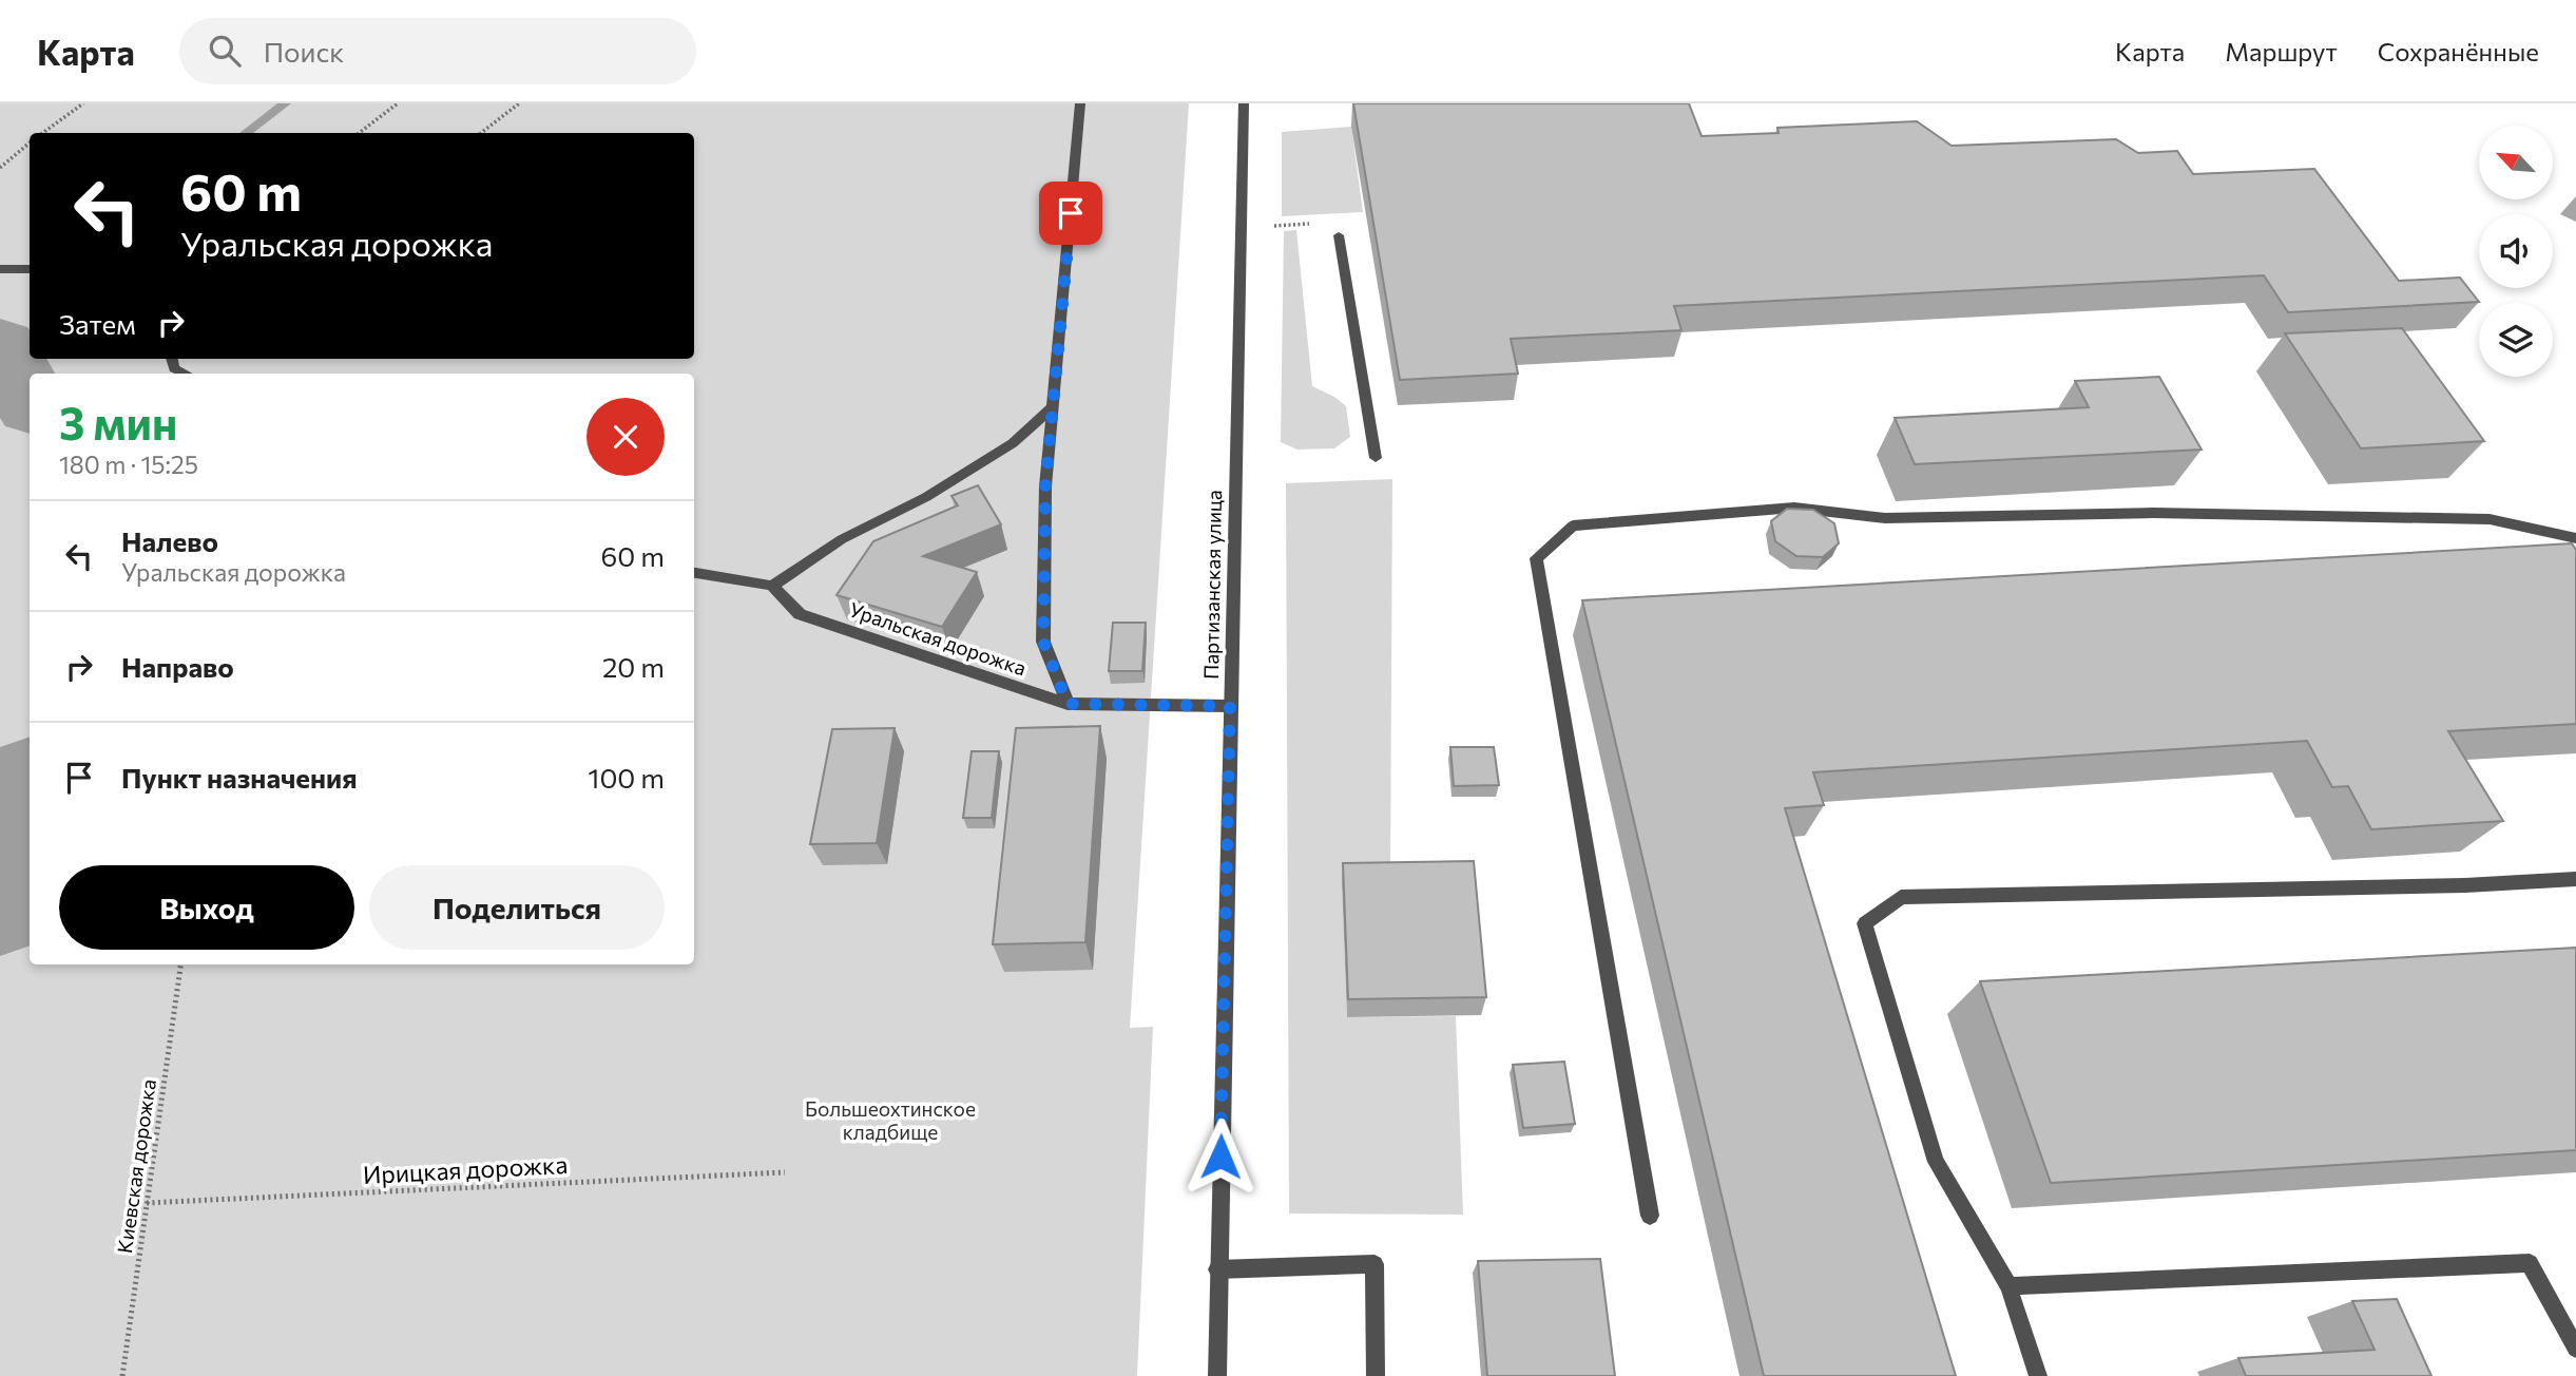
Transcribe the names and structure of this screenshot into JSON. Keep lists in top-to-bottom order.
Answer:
{
  "streets": {
    "street": ["Партизанская улица", "Уральская дорожка"],
    "path": ["Киевская дорожка", "Ирицкая дорожка"]
  },
  "crossings": [
    ["Партизанская улица", "Уральская дорожка"],
    ["Киевская дорожка", "Ирицкая дорожка"]
  ],
  "parks": ["Большеохтинское кладбище"],
  "north": "top left",
  "page": {
    "header": "Карта",
    "search": "Поиск",
    "nav": ["Карта", "Маршрут", "Сохранённые"],
    "turn": ["60 m", "Уральская дорожка"],
    "then": "Затем",
    "heading": ["3 мин", "180 m · 15:25"],
    "list": [
      {
        "name": "Налево",
        "note": "Уральская дорожка",
        "value": "60 m"
      },
      {
        "name": "Направо",
        "value": "20 m"
      },
      {
        "name": "Пункт назначения",
        "value": "100 m"
      }
    ],
    "buttons": ["Выход", "Поделиться"]
  }
}
